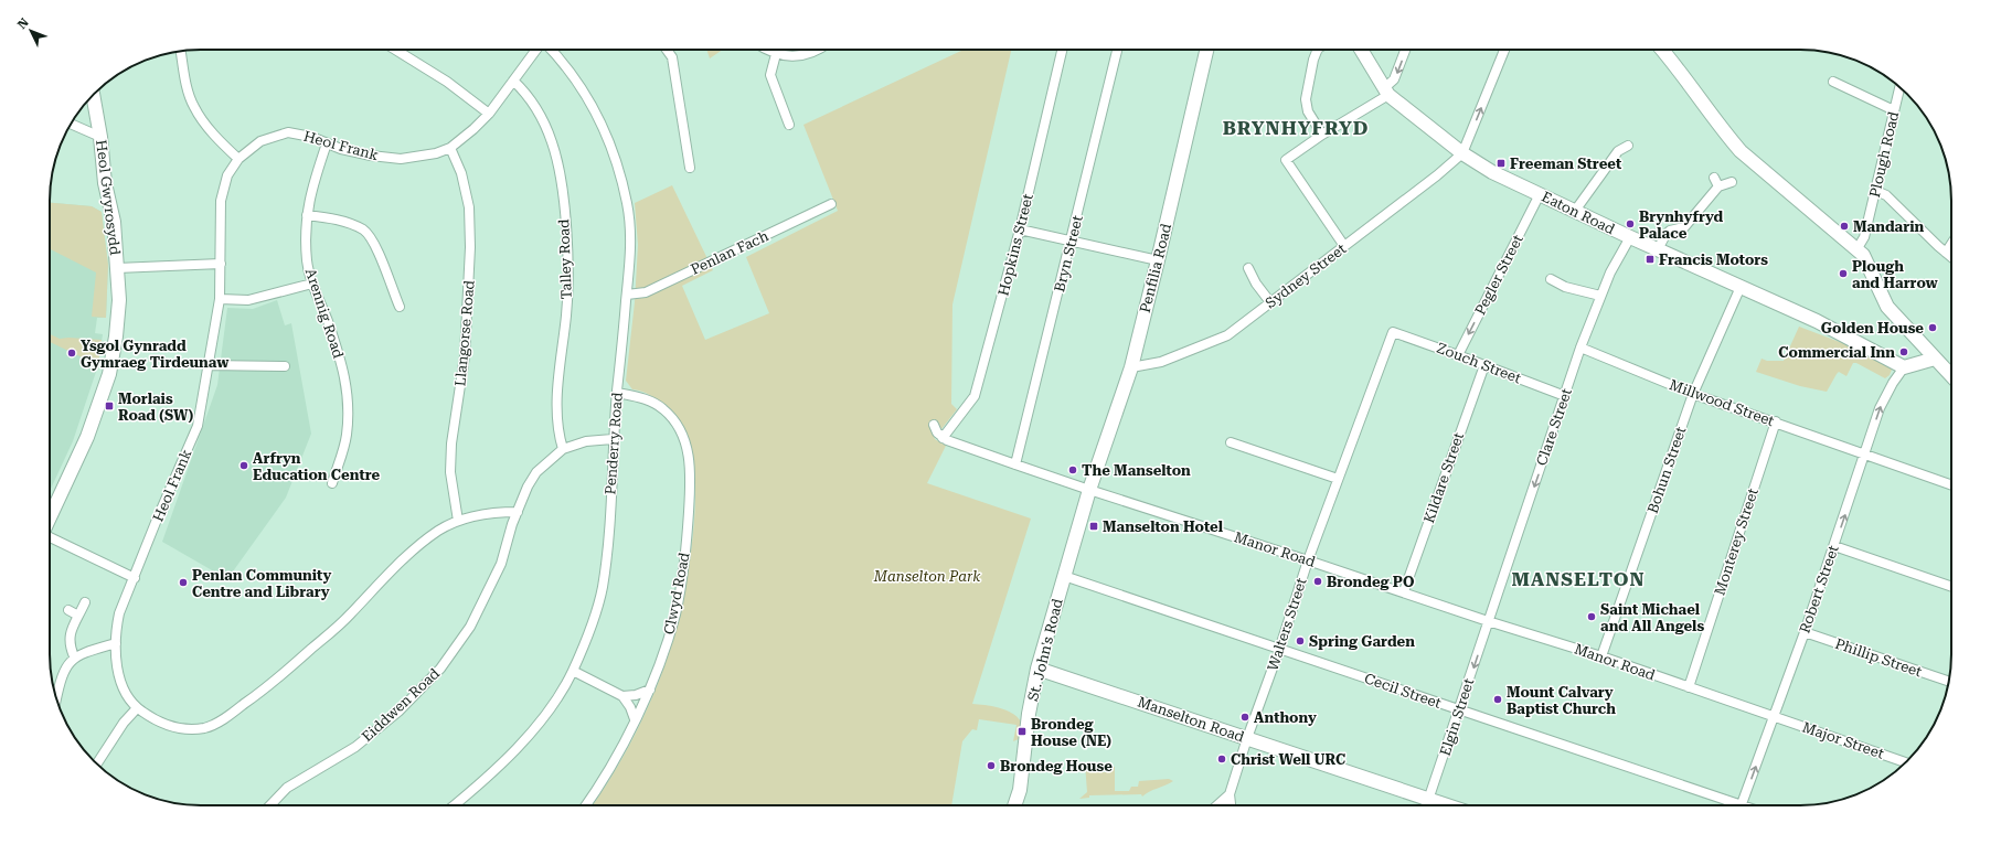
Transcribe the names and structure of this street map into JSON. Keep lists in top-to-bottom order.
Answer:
{
  "streets": {
    "street": [
      "Heol Frank",
      "Plough Road",
      "Heol Gwyrosydd",
      "Eaton Road",
      "Hopkins Street",
      "Penlan Fach",
      "Bryn Street",
      "Talley Road",
      "Penfilia Road",
      "Pegler Street",
      "Sydney Street",
      "Arennig Road",
      "Llangorse Road",
      "Zouch Street",
      "Millwood Street",
      "Clare Street",
      "Penderry Road",
      "Bohun Street",
      "Kildare Street",
      "Monterey Street",
      "Manor Road",
      "Robert Street",
      "Clwyd Road",
      "Walters Street",
      "St. John's Road",
      "Phillip Street",
      "Cecil Street",
      "Eiddwen Road",
      "Elgin Street",
      "Manselton Road",
      "Major Street"
    ]
  },
  "crossings": [
    ["Heol Frank", "Talley Road"],
    ["Heol Frank", "Arennig Road"],
    ["Heol Frank", "Llangorse Road"],
    ["Heol Frank", "Eiddwen Road"],
    ["Eaton Road", "Pegler Street"],
    ["Eaton Road", "Sydney Street"],
    ["Eaton Road", "Clare Street"],
    ["Eaton Road", "Bohun Street"],
    ["Eaton Road", "Robert Street"],
    ["Hopkins Street", "Manor Road"],
    ["Penlan Fach", "Penderry Road"],
    ["Bryn Street", "Manor Road"],
    ["Talley Road", "Eiddwen Road"],
    ["Penfilia Road", "Sydney Street"],
    ["Penfilia Road", "Manor Road"],
    ["Penfilia Road", "St. John's Road"],
    ["Pegler Street", "Zouch Street"],
    ["Zouch Street", "Clare Street"],
    ["Zouch Street", "Kildare Street"],
    ["Zouch Street", "Walters Street"],
    ["Millwood Street", "Clare Street"],
    ["Millwood Street", "Bohun Street"],
    ["Millwood Street", "Monterey Street"],
    ["Millwood Street", "Robert Street"],
    ["Clare Street", "Manor Road"],
    ["Clare Street", "Elgin Street"],
    ["Penderry Road", "Clwyd Road"],
    ["Penderry Road", "Eiddwen Road"],
    ["Bohun Street", "Manor Road"],
    ["Kildare Street", "Manor Road"],
    ["Monterey Street", "Manor Road"],
    ["Manor Road", "Robert Street"],
    ["Manor Road", "Walters Street"],
    ["Manor Road", "St. John's Road"],
    ["Manor Road", "Elgin Street"],
    ["Manor Road", "Major Street"],
    ["Robert Street", "Phillip Street"],
    ["Robert Street", "Major Street"],
    ["Walters Street", "Cecil Street"],
    ["Walters Street", "Manselton Road"],
    ["St. John's Road", "Cecil Street"],
    ["St. John's Road", "Manselton Road"],
    ["Cecil Street", "Elgin Street"],
    ["Elgin Street", "Manselton Road"]
  ],
  "one_way": [
    "Pegler Street",
    "Clare Street",
    "Robert Street",
    "Elgin Street"
  ],
  "districts": ["BRYNHYFRYD", "MANSELTON"],
  "parks": ["Manselton Park"],
  "places": {
    "transit": [
      "Freeman Street",
      "Francis Motors",
      "Morlais Road (SW)",
      "Manselton Hotel",
      "Brondeg House (NE)"
    ],
    "other": [
      "Brynhyfryd Palace",
      "Mandarin",
      "Plough and Harrow",
      "Golden House",
      "Commercial Inn",
      "Ysgol Gynradd Gymraeg Tirdeunaw",
      "Arfryn Education Centre",
      "The Manselton",
      "Brondeg PO",
      "Penlan Community Centre and Library",
      "Saint Michael and All Angels",
      "Spring Garden",
      "Mount Calvary Baptist Church",
      "Anthony",
      "Christ Well URC",
      "Brondeg House"
    ]
  },
  "north": "top left"
}
